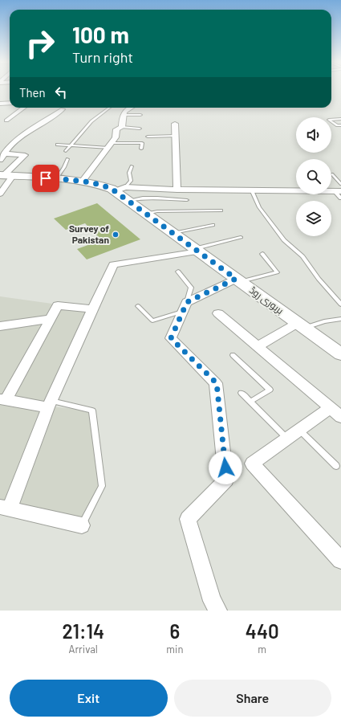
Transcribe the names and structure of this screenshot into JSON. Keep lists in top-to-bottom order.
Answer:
{
  "streets": {
    "main road": ["بریوری روڈ"]
  },
  "places": ["Survey of Pakistan"],
  "page": {
    "turn": ["100 m", "Turn right"],
    "then": "Then",
    "eta": [
      "21:14",
      "Arrival",
      "6",
      "min",
      "440",
      "m"
    ],
    "buttons": ["Exit", "Share"]
  }
}
